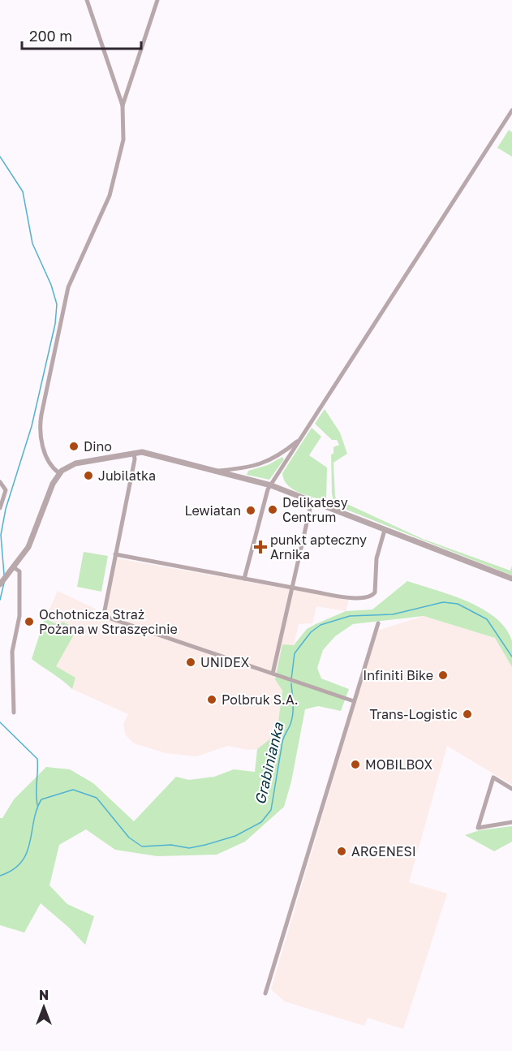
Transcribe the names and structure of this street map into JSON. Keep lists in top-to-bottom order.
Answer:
{
  "water": ["Grabinianka"],
  "places": {
    "other": [
      "Dino",
      "Jubilatka",
      "Delikatesy Centrum",
      "Lewiatan",
      "Ochotnicza Straż Pożana w Straszęcinie",
      "UNIDEX",
      "Infiniti Bike",
      "Polbruk S.A.",
      "Trans-Logistic",
      "MOBILBOX",
      "ARGENESI"
    ],
    "health": ["punkt apteczny Arnika"]
  },
  "scale_bar": "200 m",
  "north": "top"
}
